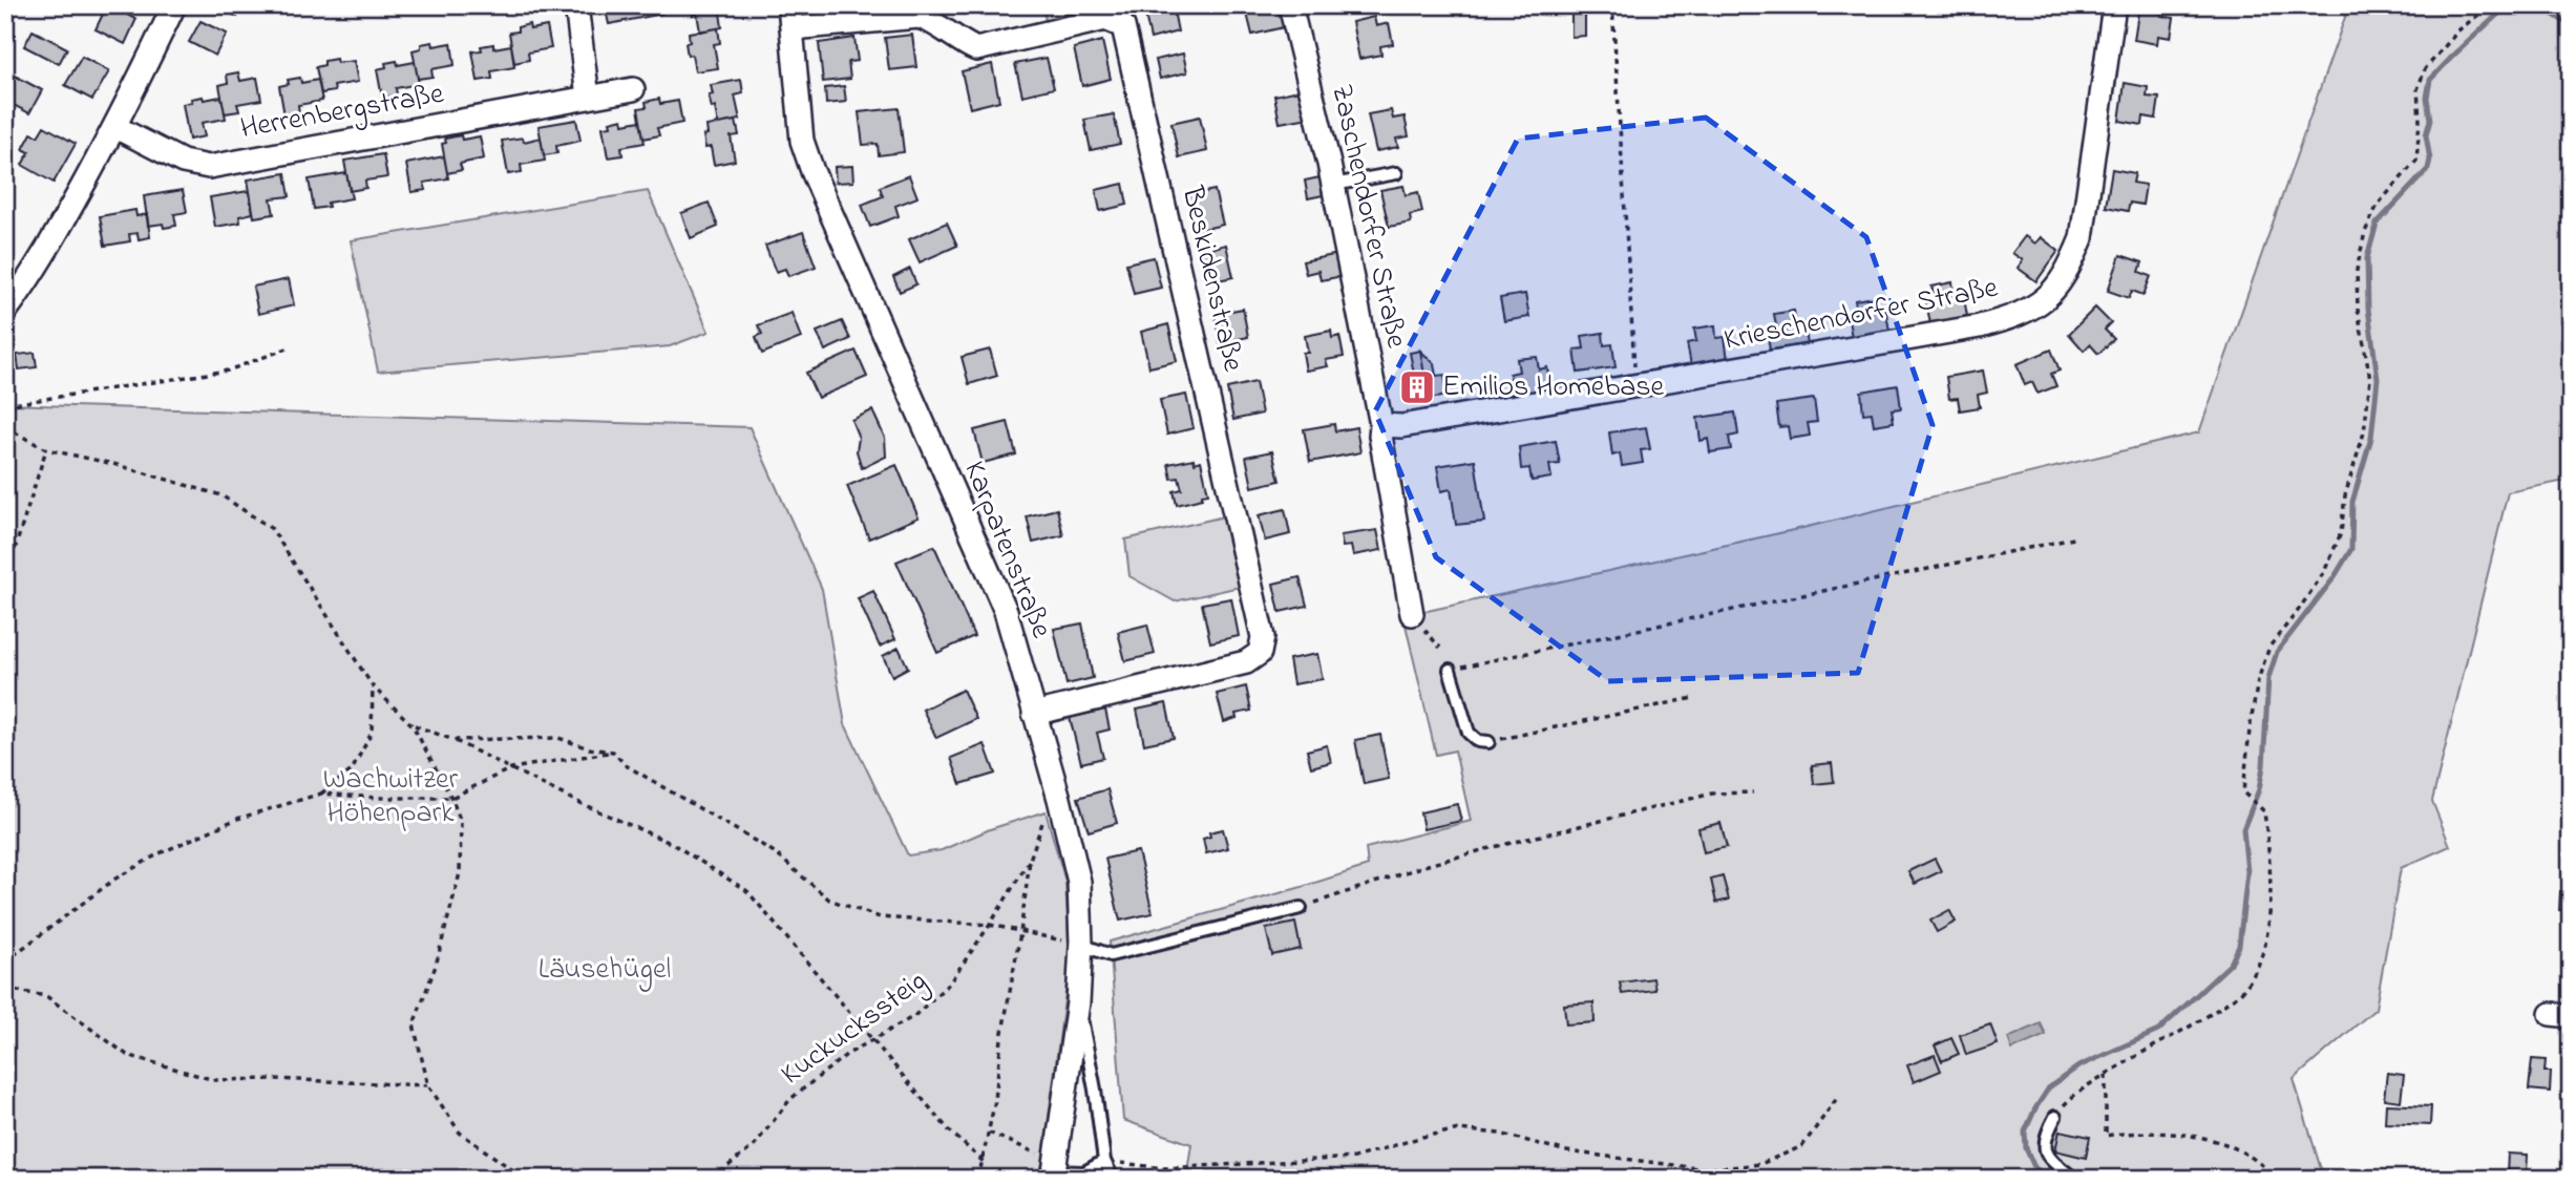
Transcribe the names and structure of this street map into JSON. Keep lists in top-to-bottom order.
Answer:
{
  "streets": {
    "street": [
      "Herrenbergstraße",
      "Zaschendorfer Straße",
      "Beskidenstraße",
      "Krieschendorfer Straße",
      "Karpatenstraße"
    ],
    "path": ["Kuckuckssteig"]
  },
  "crossings": [
    ["Zaschendorfer Straße", "Krieschendorfer Straße"],
    ["Beskidenstraße", "Karpatenstraße"]
  ],
  "parks": ["Wachwitzer Höhenpark", "Läusehügel"],
  "places": {
    "building": ["Emilios Homebase"]
  }
}
